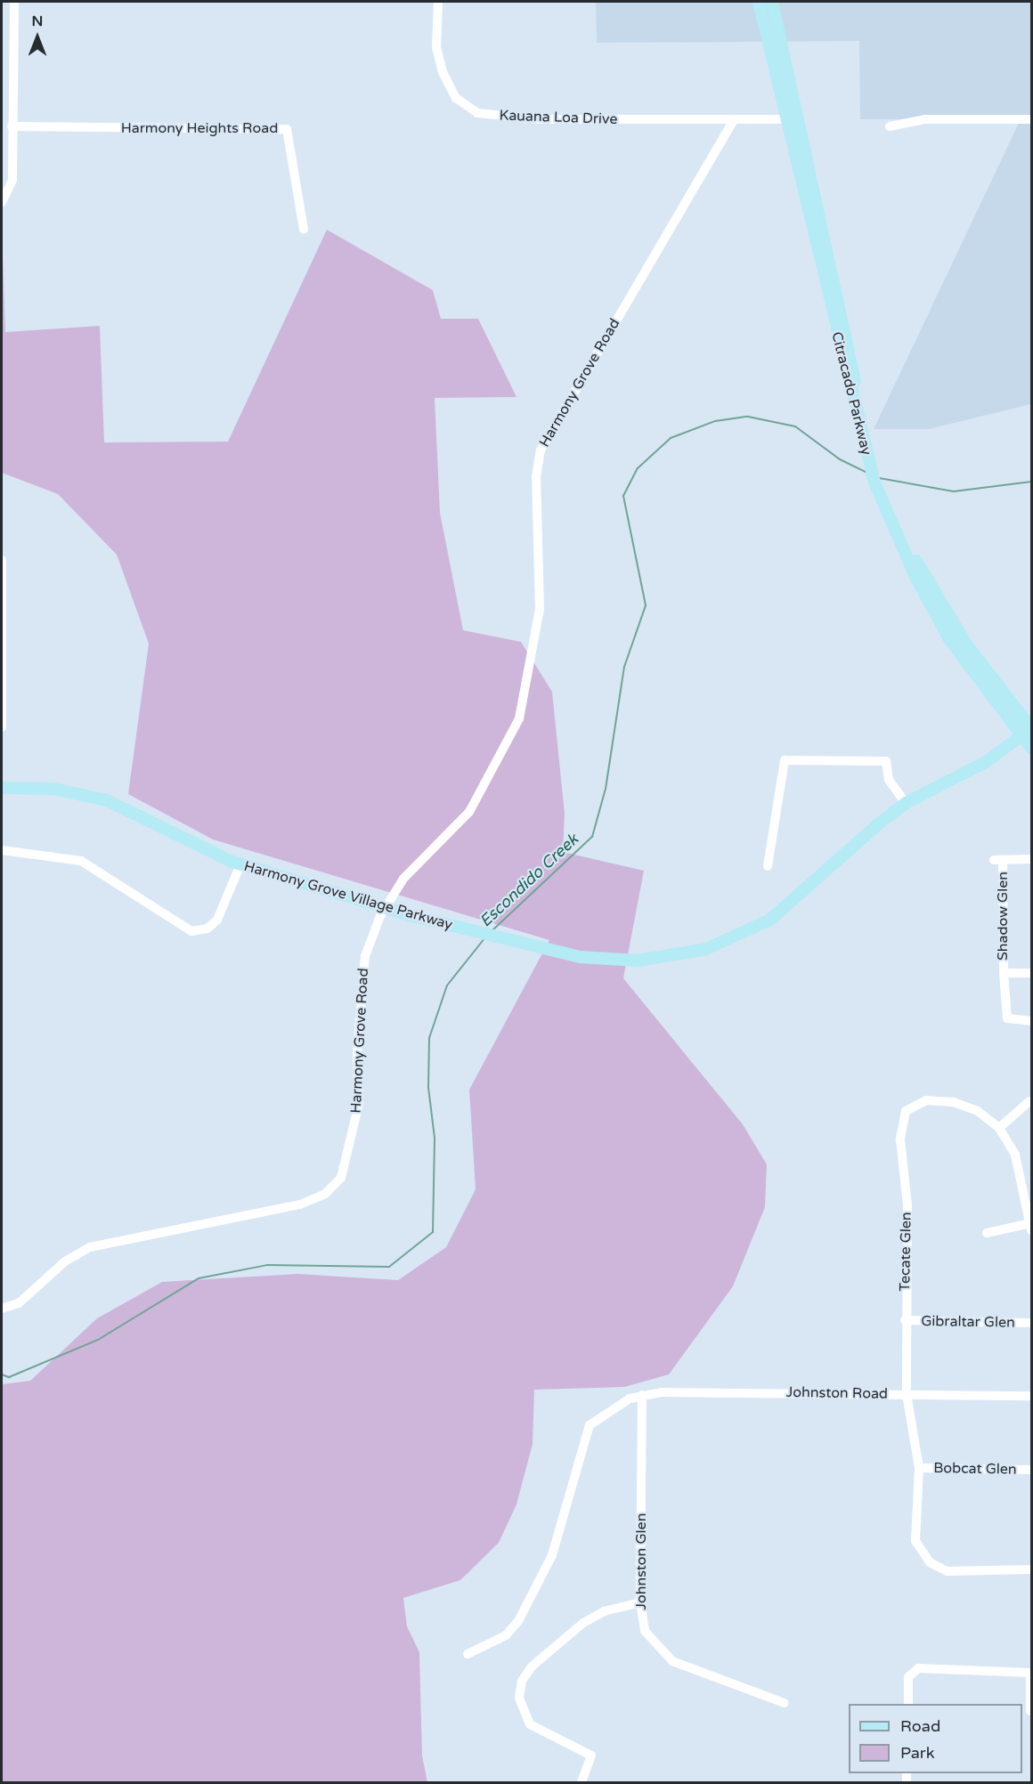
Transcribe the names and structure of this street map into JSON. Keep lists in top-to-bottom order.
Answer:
{
  "streets": {
    "main road": ["Citracado Parkway", "Harmony Grove Village Parkway"],
    "street": [
      "Kauana Loa Drive",
      "Harmony Heights Road",
      "Harmony Grove Road",
      "Shadow Glen",
      "Tecate Glen",
      "Gibraltar Glen",
      "Johnston Road",
      "Bobcat Glen",
      "Johnston Glen"
    ]
  },
  "crossings": [
    ["Kauana Loa Drive", "Harmony Grove Road"],
    ["Harmony Grove Road", "Harmony Grove Village Parkway"],
    ["Citracado Parkway", "Harmony Grove Village Parkway"],
    ["Tecate Glen", "Gibraltar Glen"],
    ["Tecate Glen", "Johnston Road"],
    ["Tecate Glen", "Bobcat Glen"],
    ["Johnston Road", "Johnston Glen"]
  ],
  "water": ["Escondido Creek"],
  "legend": ["Road", "Park"],
  "north": "top"
}
